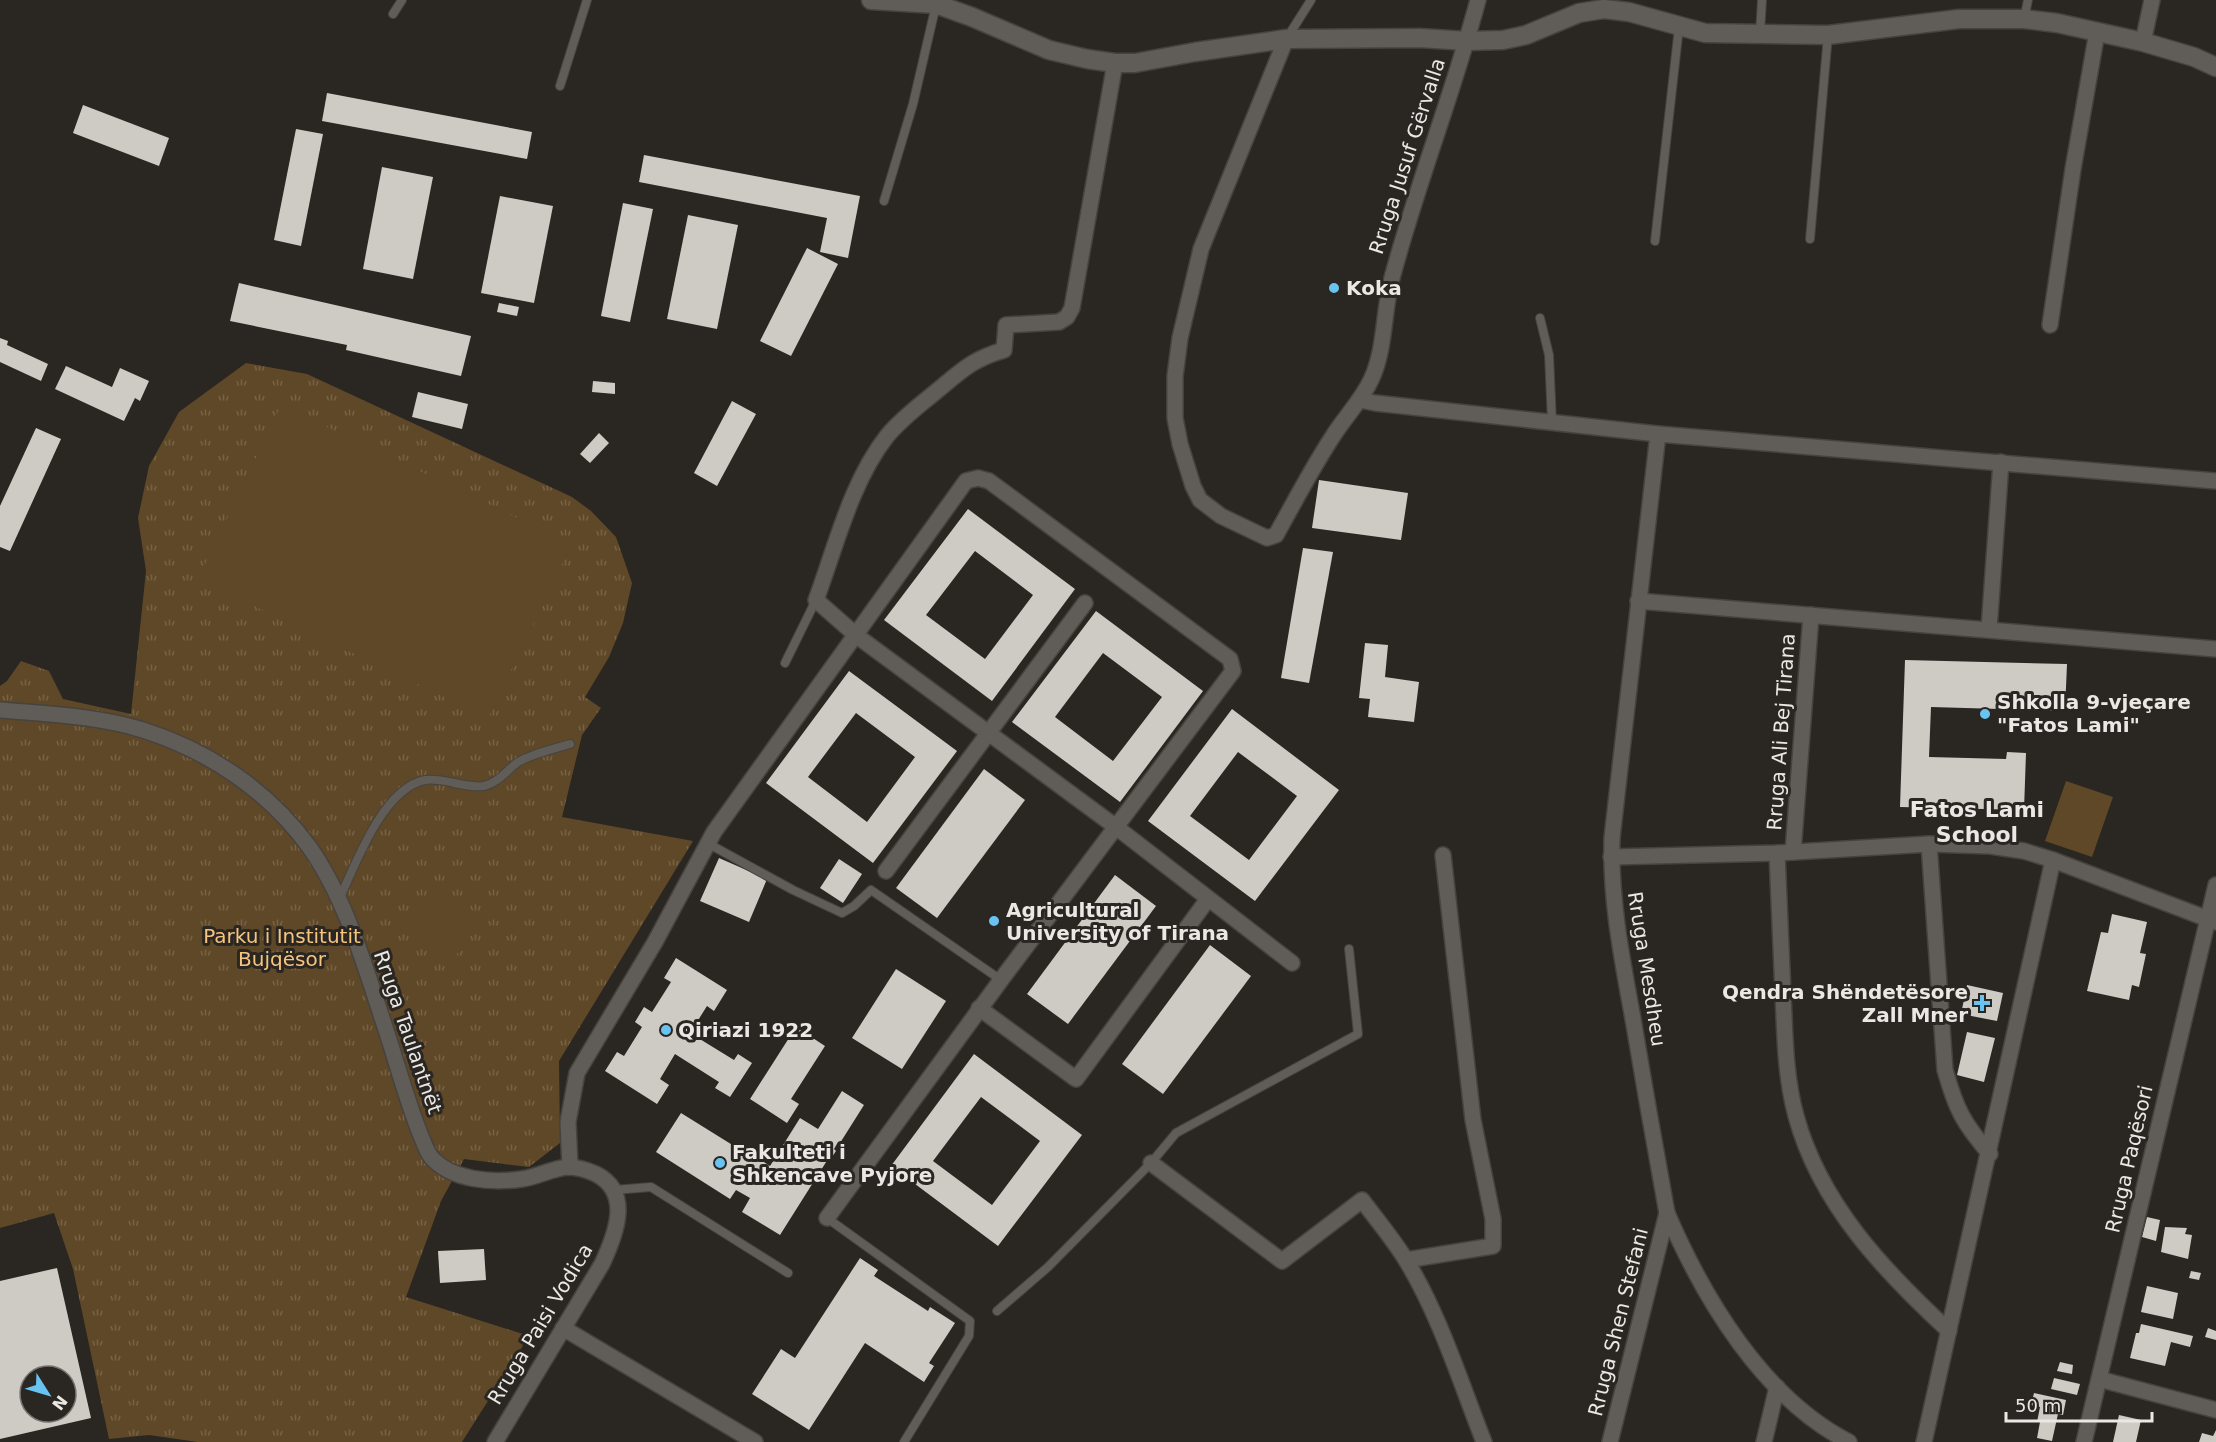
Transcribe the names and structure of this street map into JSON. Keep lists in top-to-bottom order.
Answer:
{
  "streets": {
    "street": [
      "Rruga Jusuf Gërvalla",
      "Rruga Ali Bej Tirana",
      "Rruga Mesdheu",
      "Rruga Taulantnët",
      "Rruga Paqësori",
      "Rruga Shen Stefani",
      "Rruga Paisi Vodica"
    ]
  },
  "crossings": [
    ["Rruga Mesdheu", "Rruga Shen Stefani"]
  ],
  "districts": ["Fatos Lami School"],
  "parks": ["Parku i Institutit Bujqësor"],
  "places": {
    "other": [
      "Koka",
      "Shkolla 9-vjeçare \"Fatos Lami\"",
      "Agricultural University of Tirana",
      "Qiriazi 1922",
      "Fakulteti i Shkencave Pyjore"
    ],
    "health": ["Qendra Shëndetësore Zall Mner"]
  },
  "scale_bar": "50 m",
  "north": "bottom right"
}
